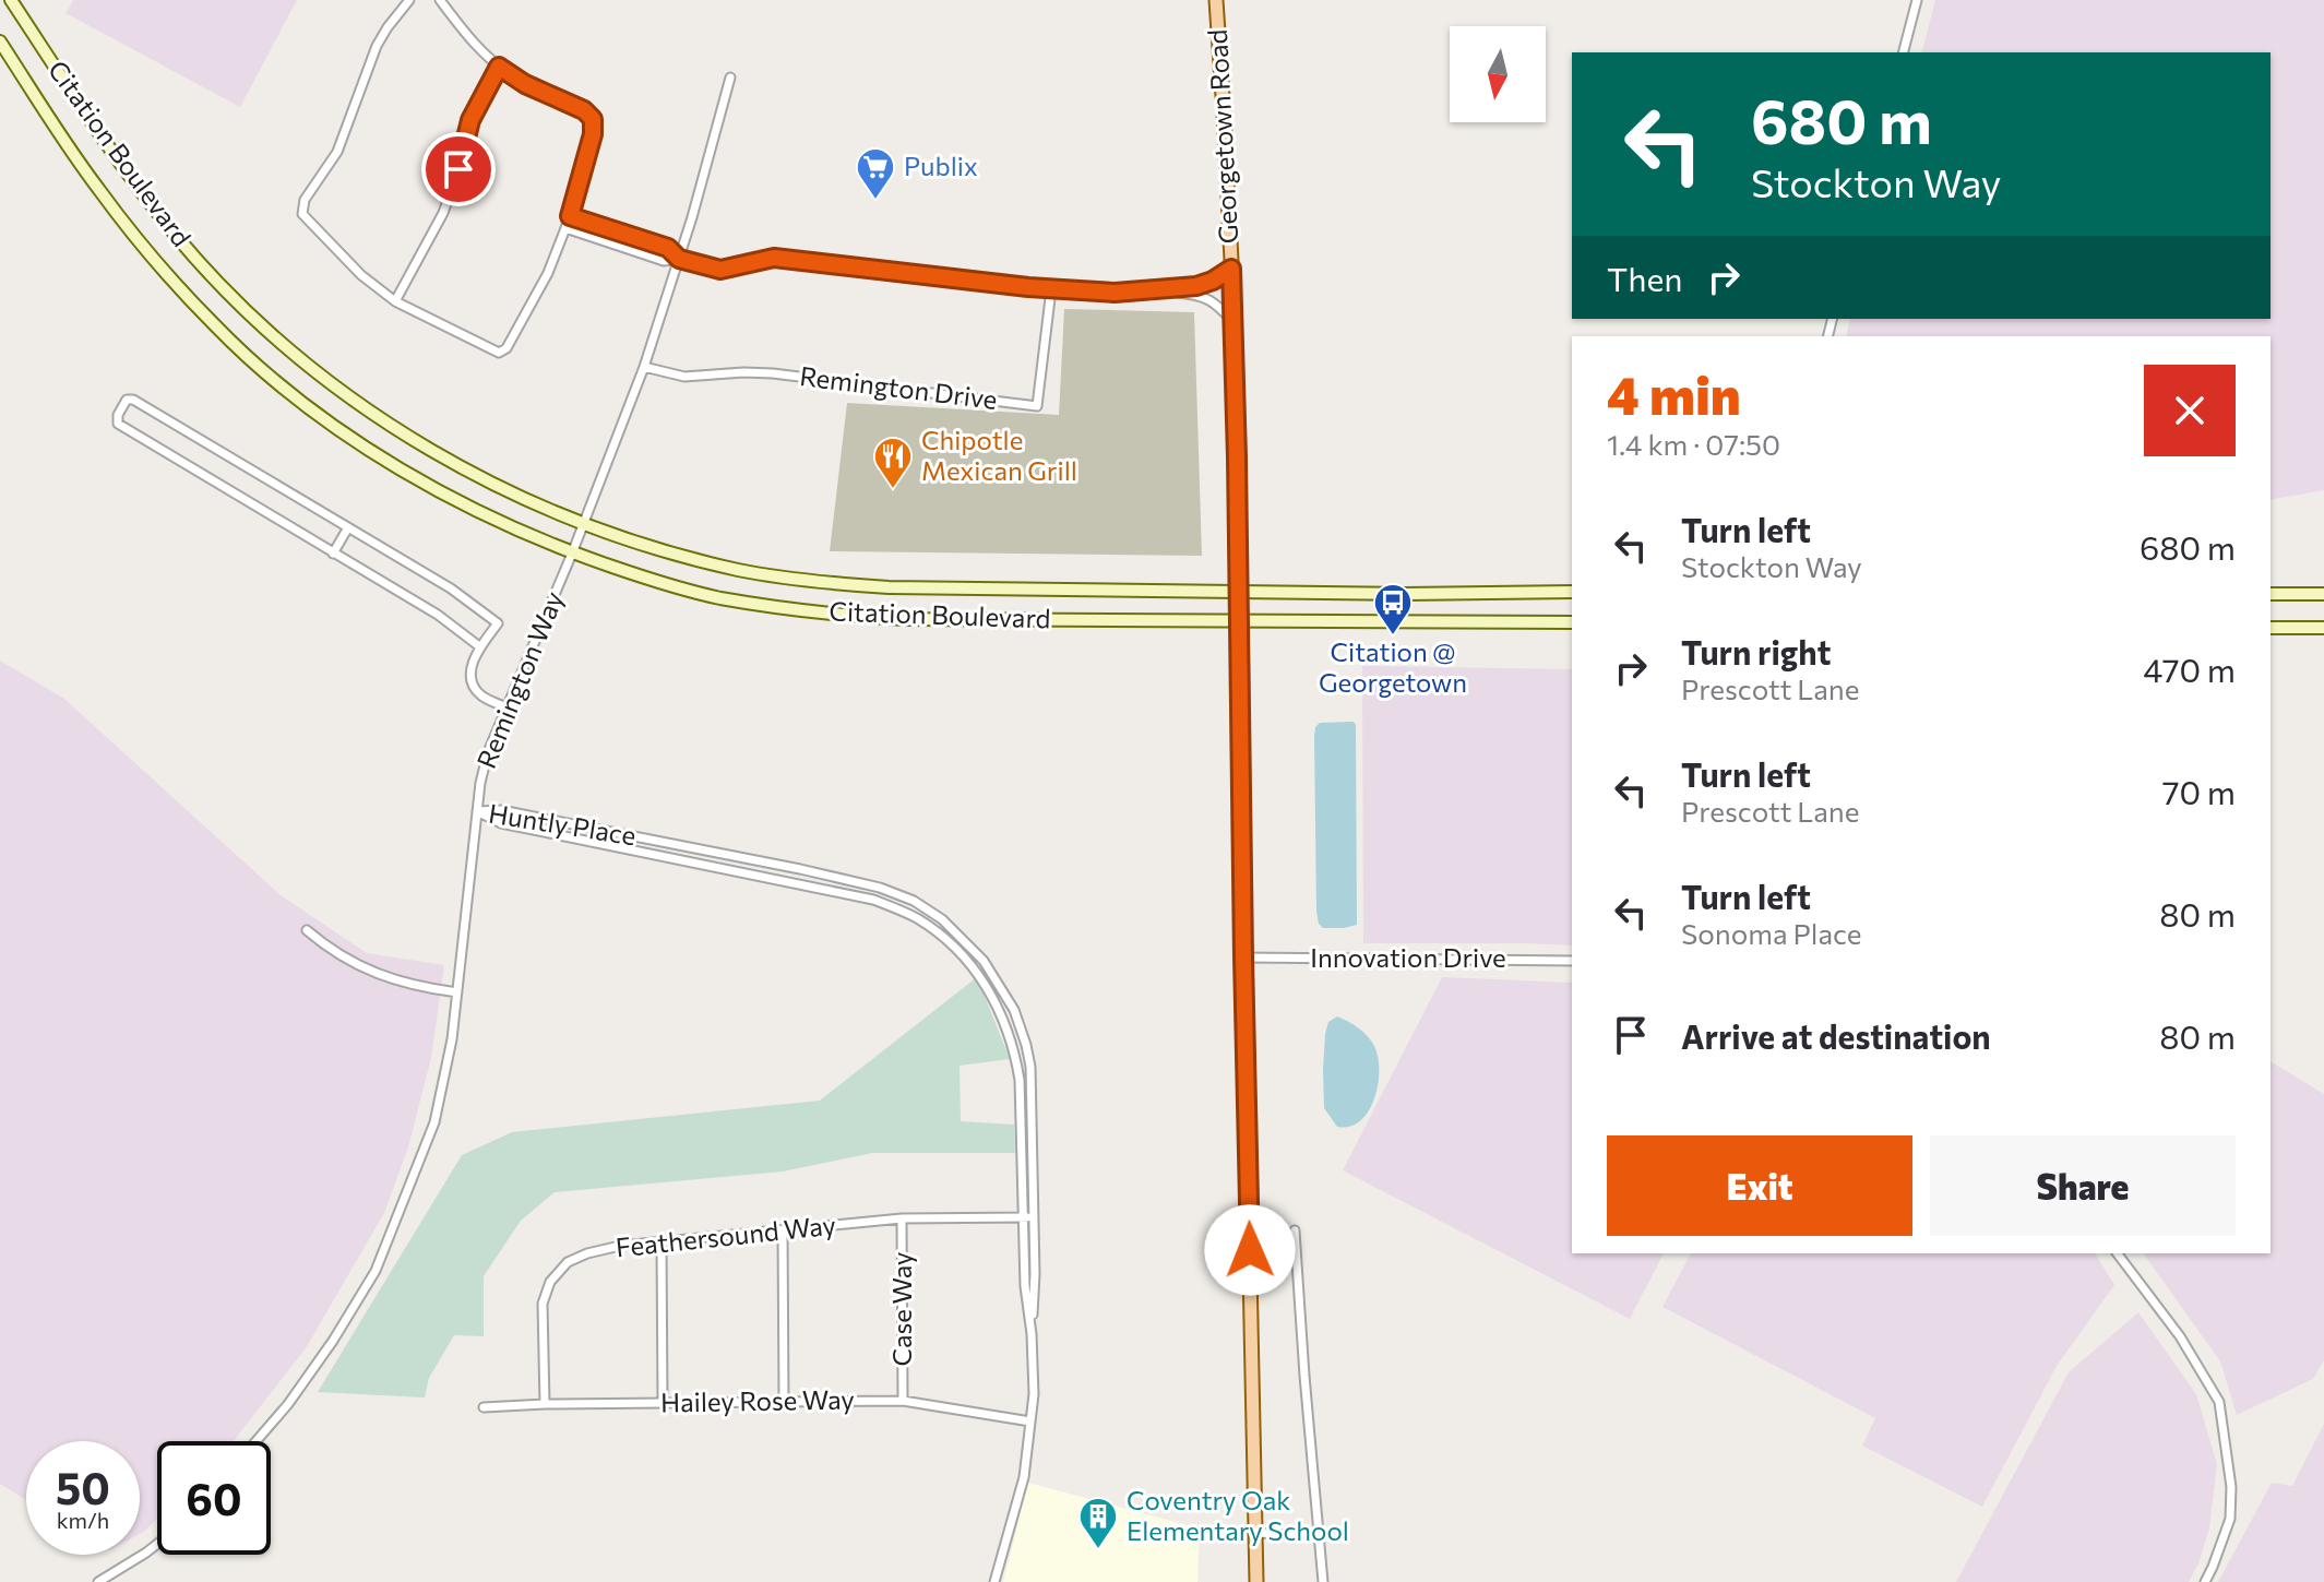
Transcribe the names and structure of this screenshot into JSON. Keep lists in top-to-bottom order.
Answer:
{
  "streets": {
    "main road": ["Georgetown Road", "Citation Boulevard"],
    "street": [
      "Remington Drive",
      "Remington Way",
      "Huntly Place",
      "Innovation Drive",
      "Feathersound Way",
      "Case Way",
      "Hailey Rose Way"
    ]
  },
  "crossings": [
    ["Georgetown Road", "Citation Boulevard"],
    ["Georgetown Road", "Innovation Drive"],
    ["Citation Boulevard", "Remington Way"],
    ["Remington Drive", "Remington Way"],
    ["Remington Way", "Huntly Place"],
    ["Huntly Place", "Feathersound Way"],
    ["Huntly Place", "Hailey Rose Way"],
    ["Feathersound Way", "Case Way"],
    ["Feathersound Way", "Hailey Rose Way"],
    ["Case Way", "Hailey Rose Way"]
  ],
  "places": {
    "supermarket": ["Publix"],
    "restaurant": ["Chipotle Mexican Grill"],
    "bus stop": ["Citation @ Georgetown"],
    "building": ["Coventry Oak Elementary School"]
  },
  "north": "bottom",
  "page": {
    "turn": ["680 m", "Stockton Way"],
    "then": "Then",
    "heading": ["4 min", "1.4 km · 07:50"],
    "list": [
      {
        "name": "Turn left",
        "note": "Stockton Way",
        "value": "680 m"
      },
      {
        "name": "Turn right",
        "note": "Prescott Lane",
        "value": "470 m"
      },
      {
        "name": "Turn left",
        "note": "Prescott Lane",
        "value": "70 m"
      },
      {
        "name": "Turn left",
        "note": "Sonoma Place",
        "value": "80 m"
      },
      {
        "name": "Arrive at destination",
        "value": "80 m"
      }
    ],
    "buttons": ["Exit", "Share"],
    "speed": "50 km/h",
    "limit": "60"
  }
}
